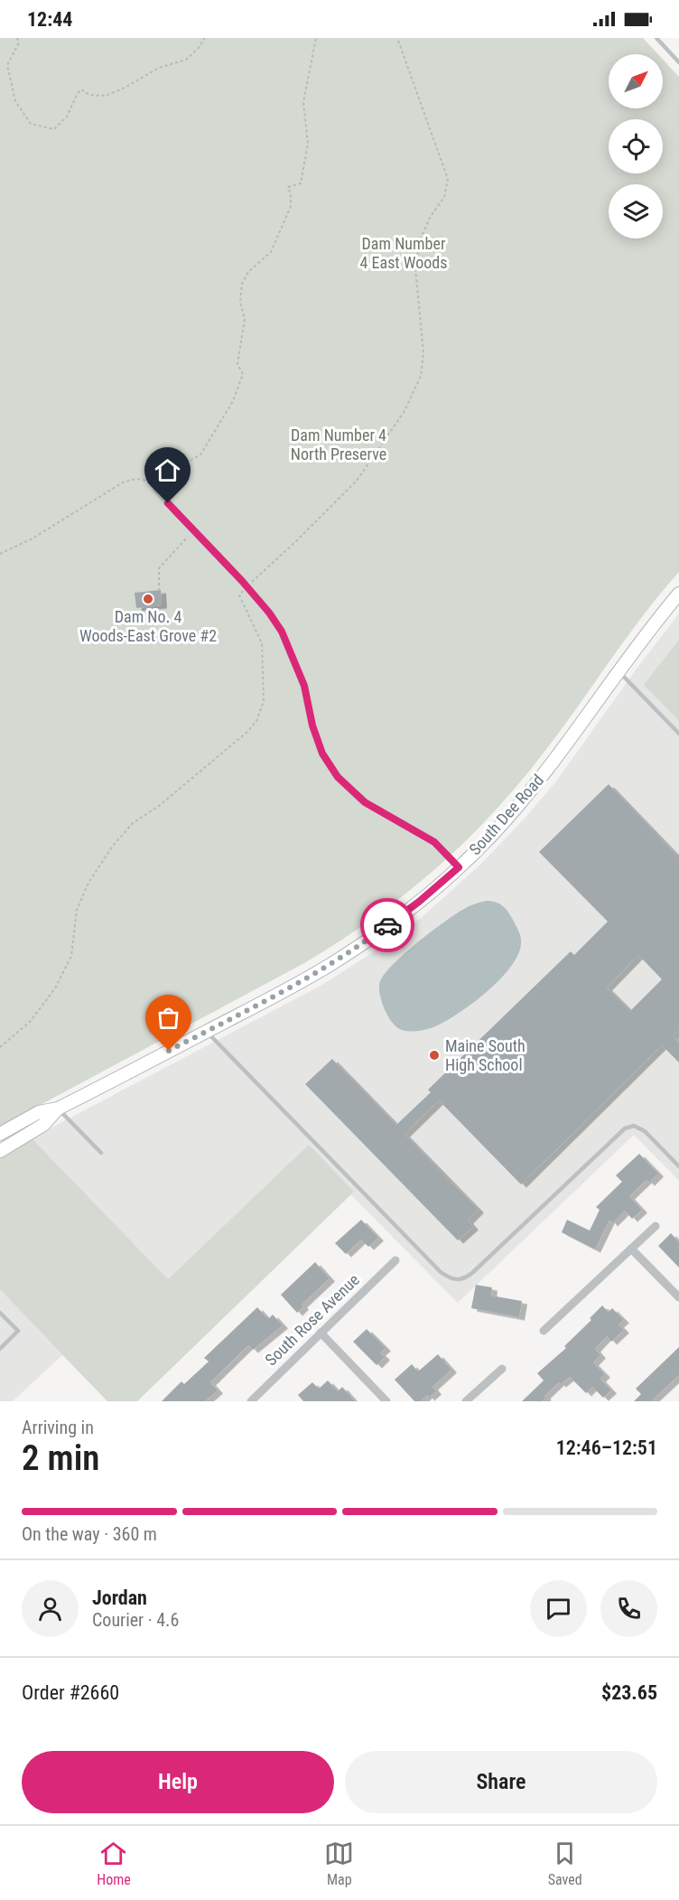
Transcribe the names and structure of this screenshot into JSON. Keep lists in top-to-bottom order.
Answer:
{
  "streets": {
    "main road": ["South Dee Road"],
    "street": ["South Rose Avenue"]
  },
  "parks": ["Dam Number 4 East Woods", "Dam Number 4 North Preserve"],
  "places": ["Dam No. 4 Woods-East Grove #2", "Maine South High School"],
  "north": "top right",
  "page": {
    "status": "12:44",
    "heading": ["2 min", "Arriving in", "12:46–12:51"],
    "panel": [
      "Jordan",
      "Courier · 4.6",
      "Order #2660",
      "$23.65"
    ],
    "bar": "On the way · 360 m",
    "buttons": ["Help", "Share"],
    "tabs": ["Home", "Map", "Saved"]
  }
}
